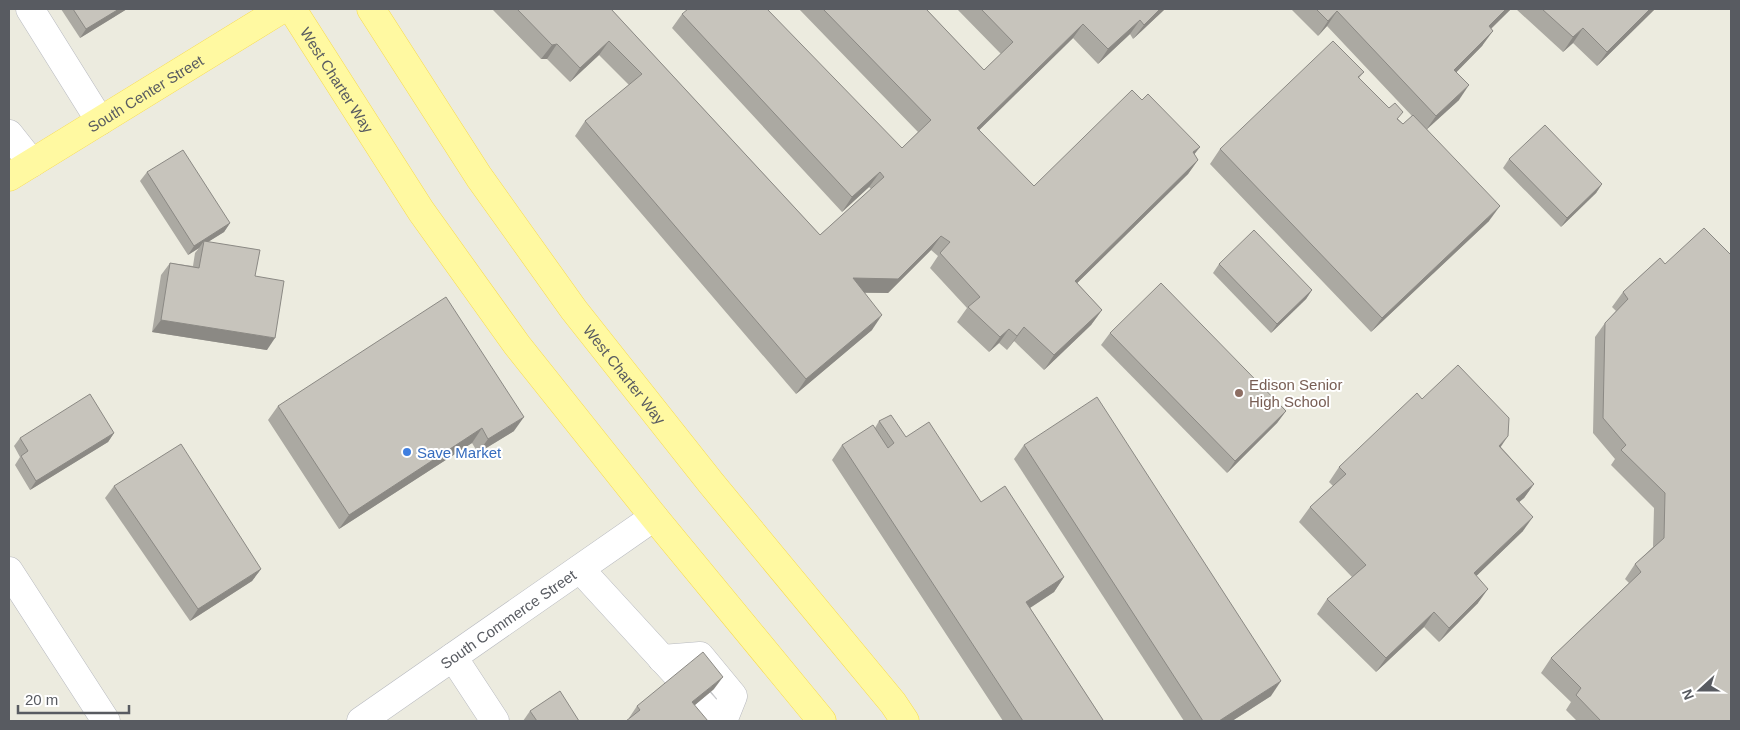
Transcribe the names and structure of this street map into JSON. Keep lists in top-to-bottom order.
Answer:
{
  "streets": {
    "main road": ["West Charter Way", "South Center Street"],
    "street": ["South Commerce Street"]
  },
  "crossings": [
    ["West Charter Way", "South Commerce Street"]
  ],
  "places": ["Edison Senior High School", "Save Market"],
  "scale_bar": "20 m",
  "north": "left"
}
